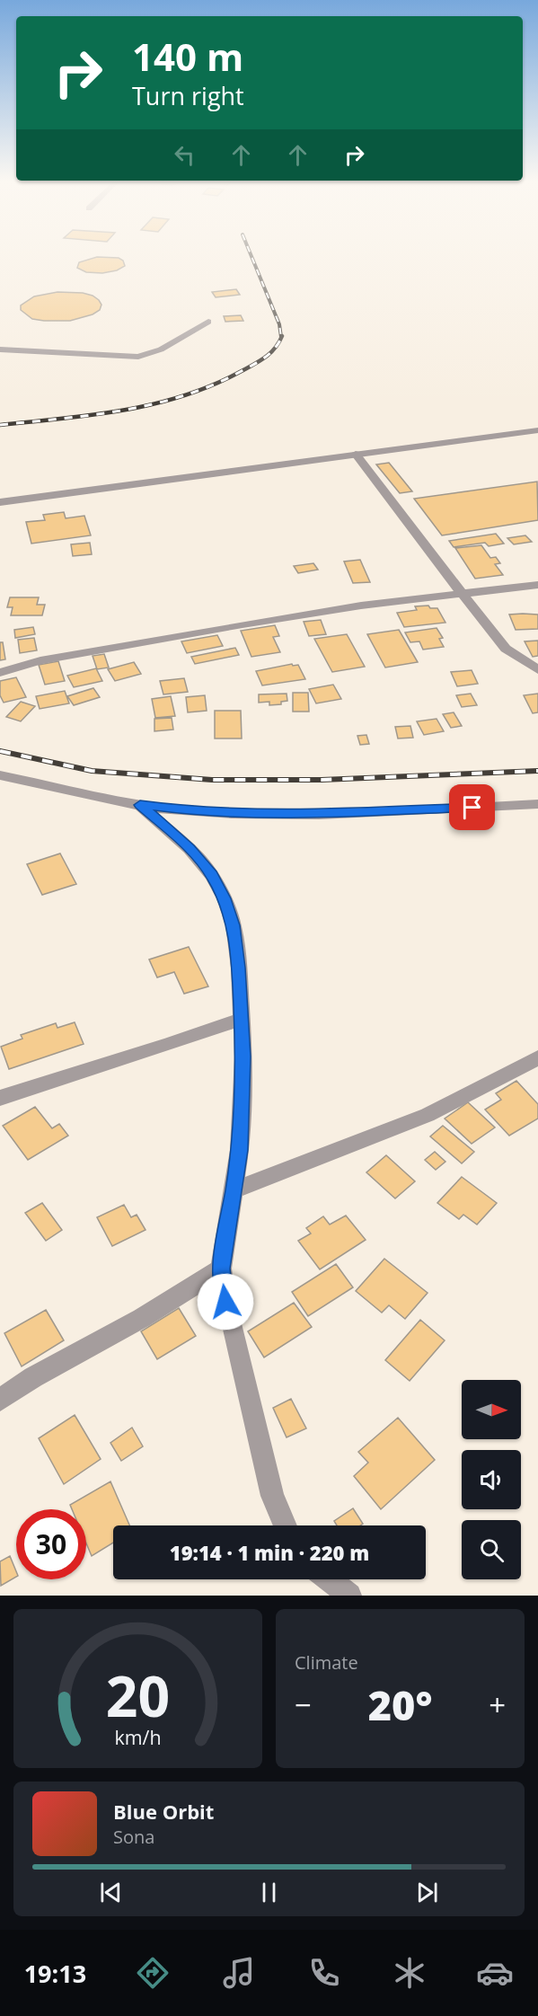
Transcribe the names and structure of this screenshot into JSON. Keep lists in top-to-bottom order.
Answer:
{
  "north": "right",
  "page": {
    "turn": ["140 m", "Turn right"],
    "limit": "30",
    "trip": "19:14 · 1 min · 220 m",
    "tile": "Climate",
    "heat": ["−", "20°", "+"],
    "song": ["Blue Orbit", "Sona"],
    "tabs": "19:13",
    "gauge": ["20", "km/h"]
  }
}
